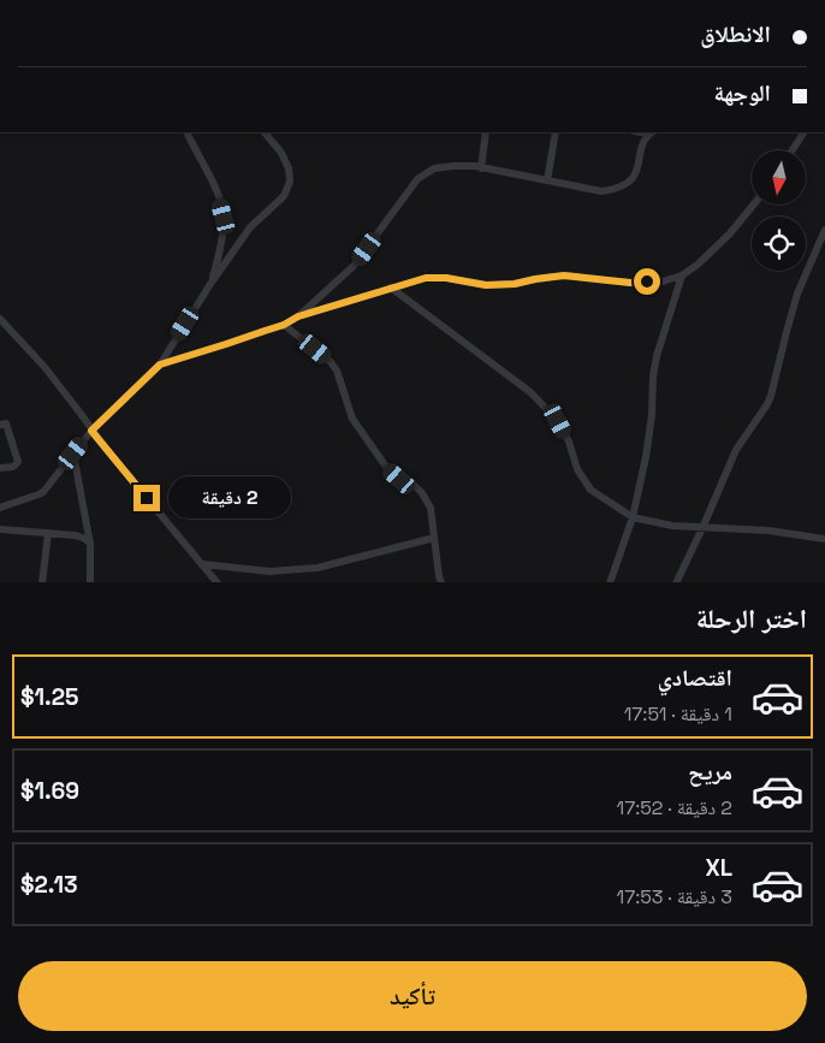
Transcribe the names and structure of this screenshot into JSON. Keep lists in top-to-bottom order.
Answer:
{
  "north": "bottom",
  "page": {
    "banner": ["الانطلاق", "الوجهة"],
    "bubble": "2 دقيقة",
    "heading": "اختر الرحلة",
    "list": [
      {
        "name": "اقتصادي",
        "note": "1 دقيقة · 17:51",
        "value": "$1.25"
      },
      {
        "name": "مريح",
        "note": "2 دقيقة · 17:52",
        "value": "$1.69"
      },
      {
        "name": "XL",
        "note": "3 دقيقة · 17:53",
        "value": "$2.13"
      }
    ],
    "buttons": "تأكيد"
  }
}
